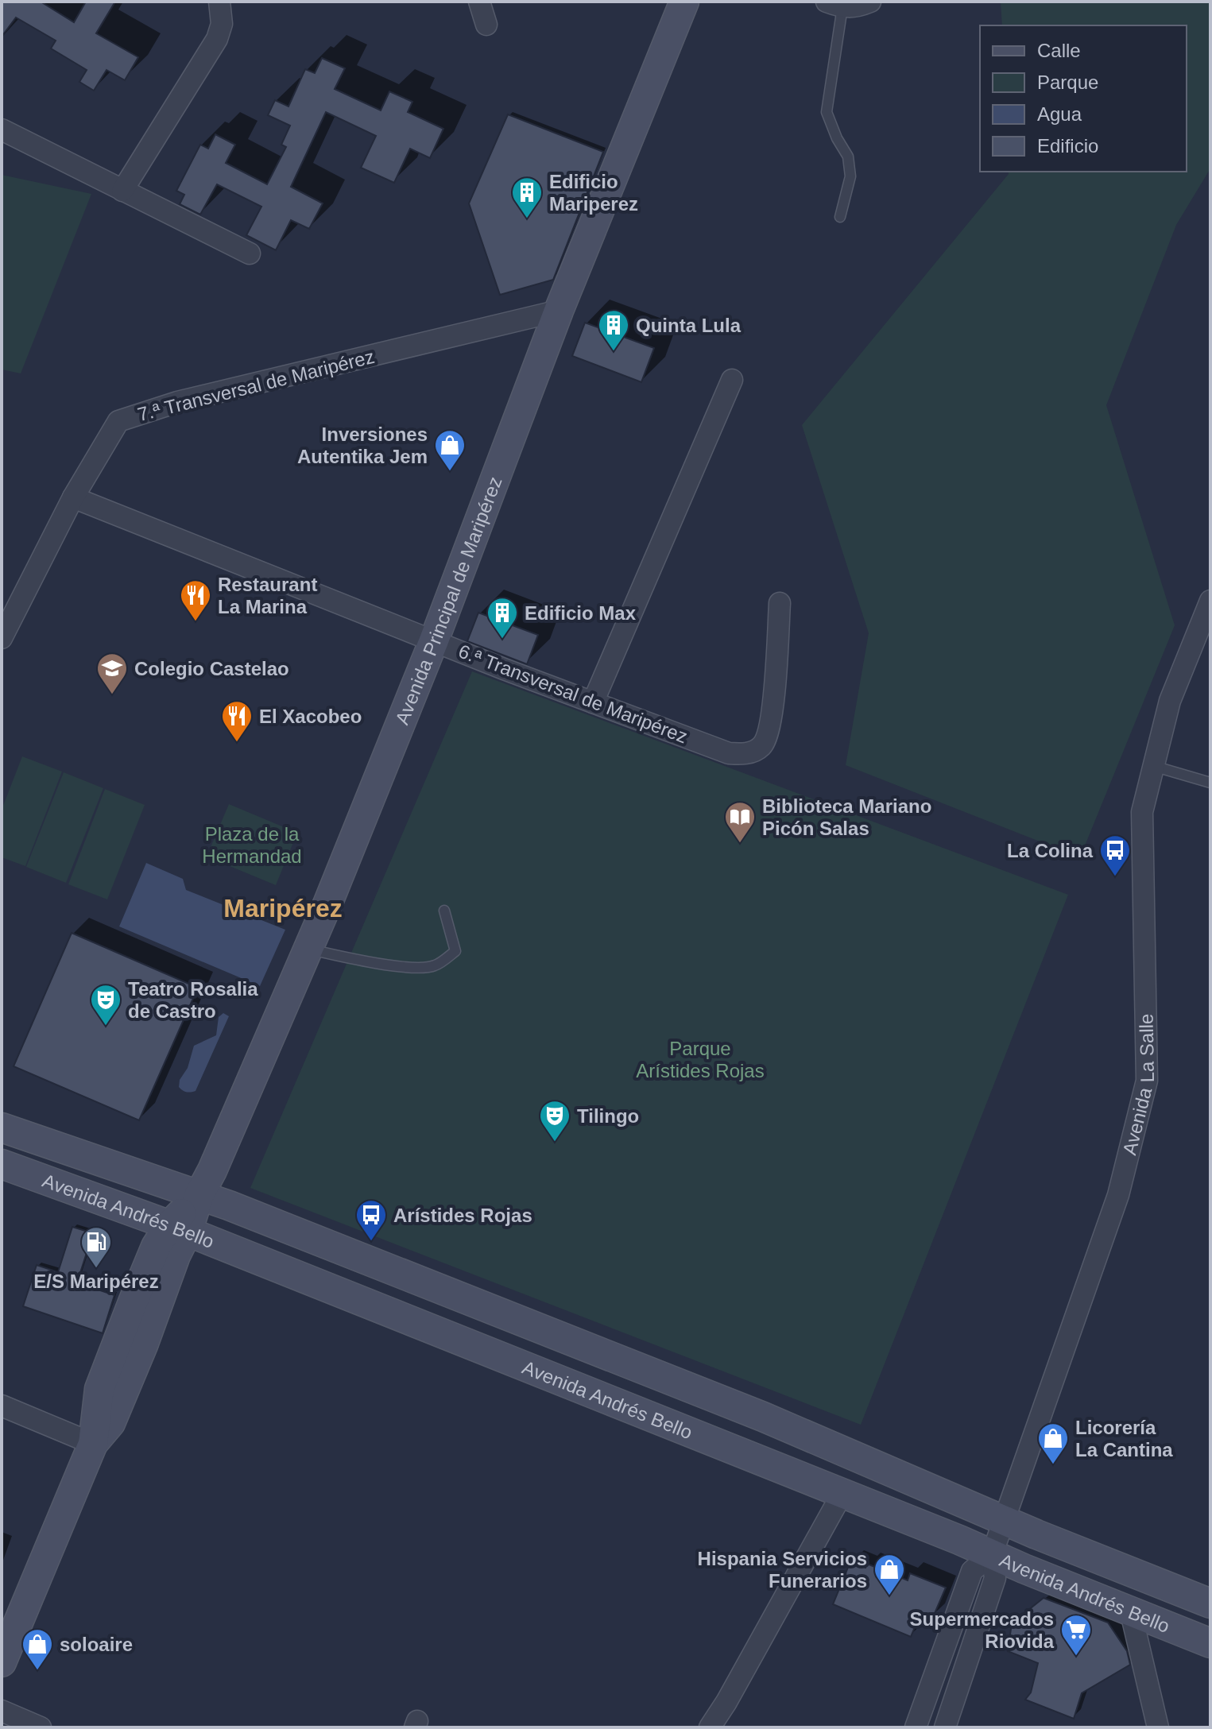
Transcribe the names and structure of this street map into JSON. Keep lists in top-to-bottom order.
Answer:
{
  "streets": {
    "street": [
      "7.ª Transversal de Maripérez",
      "Avenida Principal de Maripérez",
      "6.ª Transversal de Maripérez",
      "Avenida La Salle",
      "Avenida Andrés Bello"
    ]
  },
  "crossings": [
    ["7.ª Transversal de Maripérez", "Avenida Principal de Maripérez"],
    ["7.ª Transversal de Maripérez", "6.ª Transversal de Maripérez"],
    ["Avenida Principal de Maripérez", "6.ª Transversal de Maripérez"],
    ["Avenida Principal de Maripérez", "Avenida Andrés Bello"],
    ["Avenida La Salle", "Avenida Andrés Bello"]
  ],
  "districts": ["Maripérez"],
  "parks": ["Plaza de la Hermandad", "Parque Arístides Rojas"],
  "places": {
    "building": ["Edificio Mariperez", "Quinta Lula", "Edificio Max"],
    "shop": [
      "Inversiones Autentika Jem",
      "Licorería La Cantina",
      "Hispania Servicios Funerarios",
      "soloaire"
    ],
    "restaurant": ["Restaurant La Marina", "El Xacobeo"],
    "school or university": ["Colegio Castelao"],
    "library": ["Biblioteca Mariano Picón Salas"],
    "bus stop": ["La Colina", "Arístides Rojas"],
    "theatre": ["Teatro Rosalia de Castro", "Tilingo"],
    "fuel station": ["E/S Maripérez"],
    "supermarket": ["Supermercados Riovida"]
  },
  "legend": [
    "Calle",
    "Parque",
    "Agua",
    "Edificio"
  ]
}
